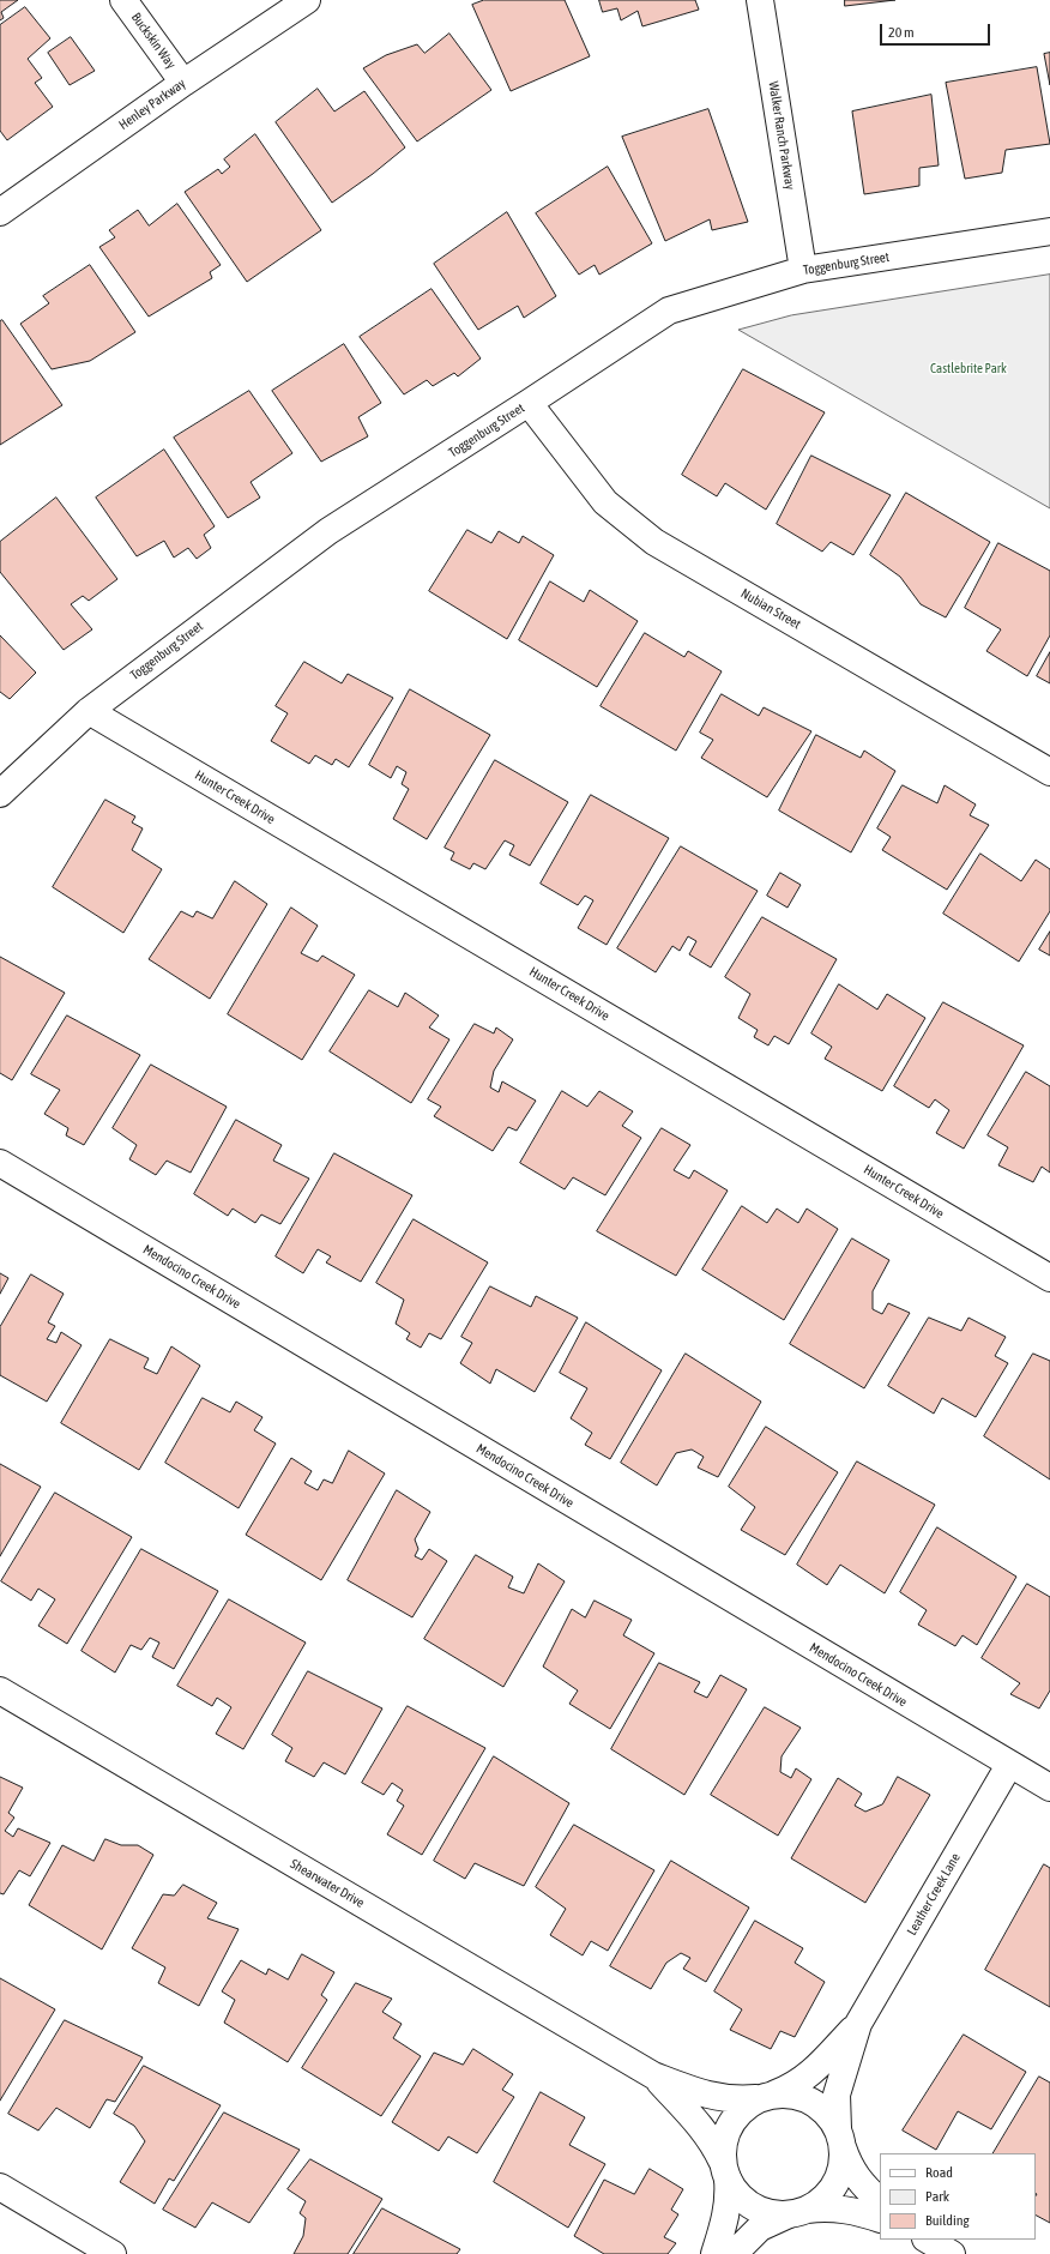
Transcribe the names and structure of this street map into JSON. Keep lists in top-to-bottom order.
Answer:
{
  "streets": {
    "street": [
      "Buckskin Way",
      "Henley Parkway",
      "Walker Ranch Parkway",
      "Toggenburg Street",
      "Nubian Street",
      "Hunter Creek Drive",
      "Mendocino Creek Drive",
      "Shearwater Drive",
      "Leather Creek Lane"
    ]
  },
  "crossings": [
    ["Buckskin Way", "Henley Parkway"],
    ["Walker Ranch Parkway", "Toggenburg Street"],
    ["Toggenburg Street", "Nubian Street"],
    ["Toggenburg Street", "Hunter Creek Drive"],
    ["Mendocino Creek Drive", "Leather Creek Lane"],
    ["Shearwater Drive", "Leather Creek Lane"]
  ],
  "parks": ["Castlebrite Park"],
  "legend": ["Road", "Park", "Building"],
  "scale_bar": "20 m"
}
